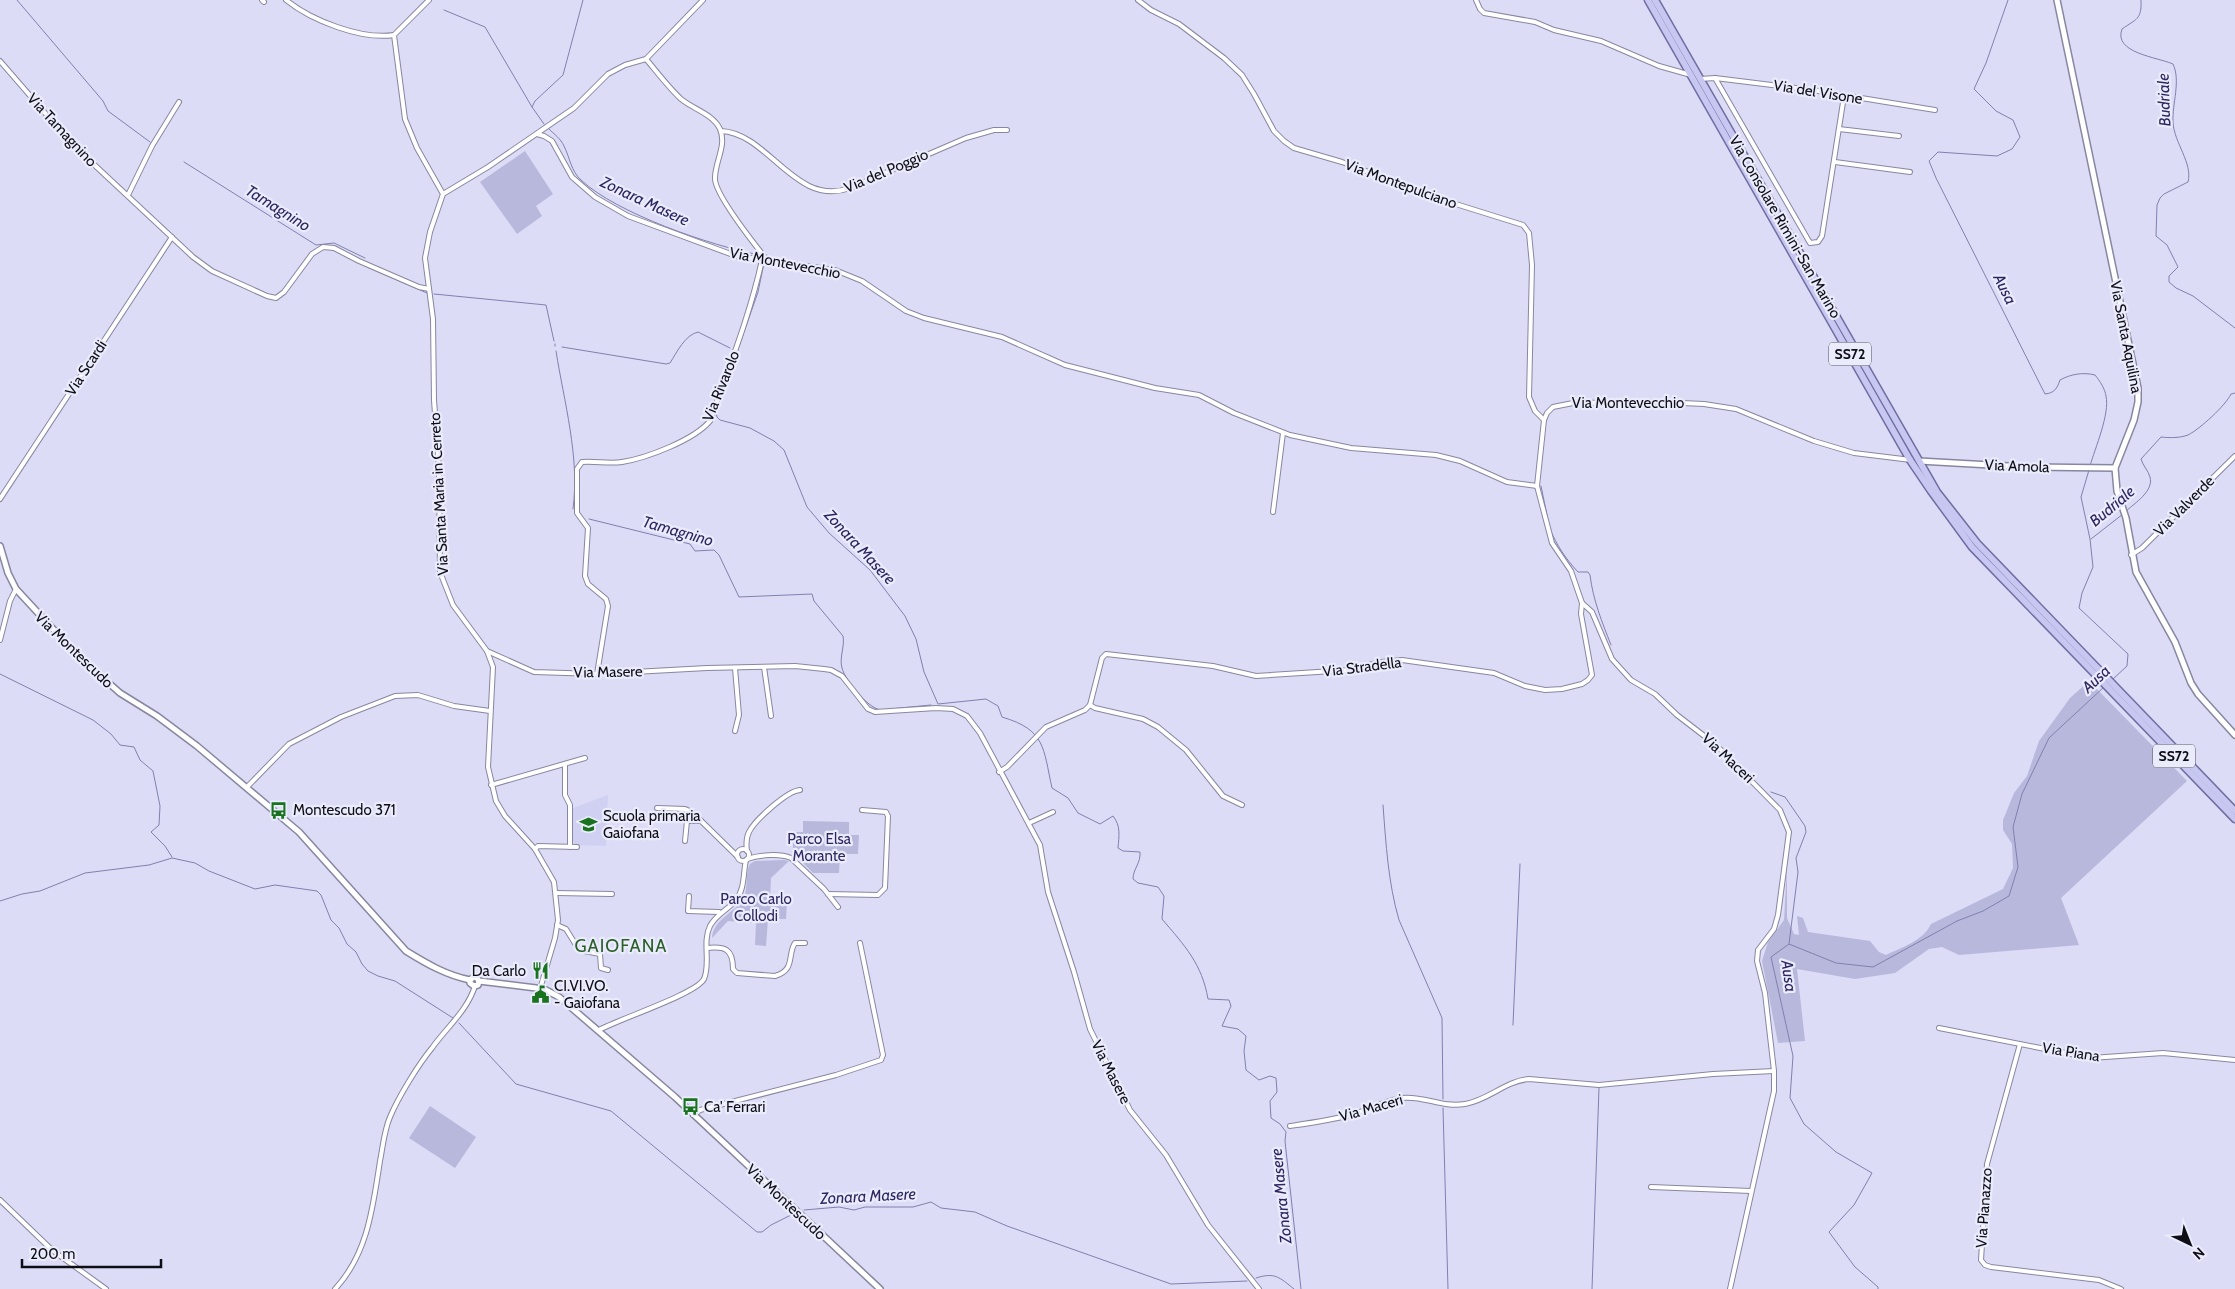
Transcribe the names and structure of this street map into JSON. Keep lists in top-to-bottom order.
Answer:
{
  "streets": {
    "main road": ["Via Consolare Rimini-San Marino", "SS72"],
    "street": [
      "Via del Visone",
      "Via Tamagnino",
      "Via del Poggio",
      "Via Montepulciano",
      "Via Montevecchio",
      "Via Santa Aquilina",
      "Via Scardi",
      "Via Rivarolo",
      "Via Amola",
      "Via Santa Maria in Cerreto",
      "Via Valverde",
      "Via Montescudo",
      "Via Stradella",
      "Via Masere",
      "Via Maceri",
      "Via Piana",
      "Via Pianazzo"
    ]
  },
  "crossings": [
    ["Via del Visone", "Via Consolare Rimini-San Marino"],
    ["Via Tamagnino", "Via Scardi"],
    ["Via Tamagnino", "Via Santa Maria in Cerreto"],
    ["Via Montepulciano", "Via Montevecchio"],
    ["Via Consolare Rimini-San Marino", "Via Montevecchio"],
    ["Via Consolare Rimini-San Marino", "Via Amola"],
    ["Via Montevecchio", "Via Rivarolo"],
    ["Via Montevecchio", "Via Amola"],
    ["Via Montevecchio", "Via Maceri"],
    ["Via Santa Aquilina", "Via Amola"],
    ["Via Santa Aquilina", "Via Valverde"],
    ["Via Rivarolo", "Via Masere"],
    ["Via Santa Maria in Cerreto", "Via Montescudo"],
    ["Via Santa Maria in Cerreto", "Via Masere"],
    ["Via Stradella", "Via Maceri"],
    ["Via Piana", "Via Pianazzo"]
  ],
  "districts": ["GAIOFANA"],
  "water": [
    "Budriale",
    "Zonara Masere",
    "Tamagnino",
    "Ausa"
  ],
  "parks": ["Parco Elsa Morante", "Parco Carlo Collodi"],
  "places": {
    "bus stop": ["Montescudo 371", "Ca' Ferrari"],
    "school or university": ["Scuola primaria Gaiofana"],
    "restaurant": ["Da Carlo"],
    "public building": ["CI.VI.VO. - Gaiofana"]
  },
  "scale_bar": "200 m",
  "north": "bottom right"
}
